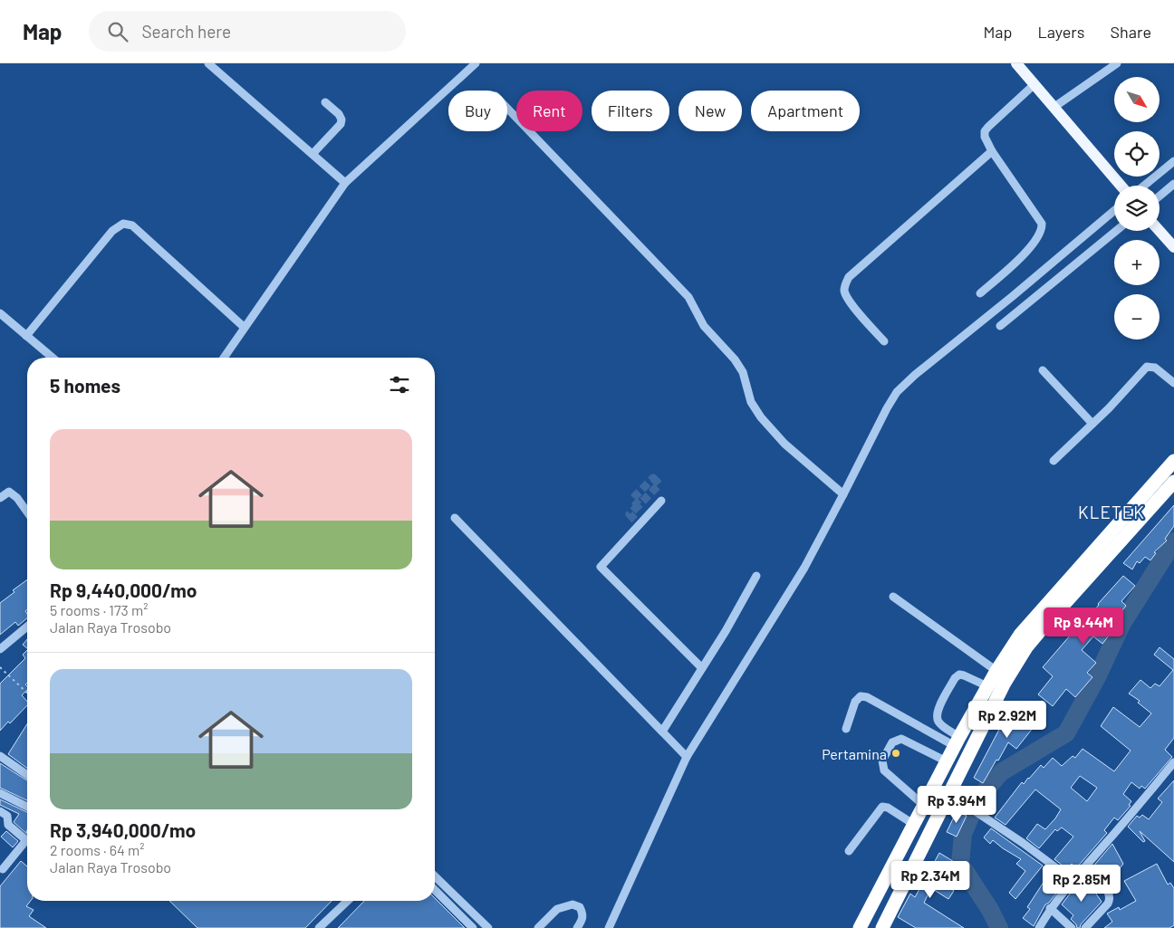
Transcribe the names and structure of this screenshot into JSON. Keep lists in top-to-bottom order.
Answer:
{
  "districts": ["KLETEK"],
  "places": ["Pertamina"],
  "north": "bottom right",
  "page": {
    "header": "Map",
    "search": "Search here",
    "nav": ["Map", "Layers", "Share"],
    "map_buttons": ["+", "−"],
    "chip": [
      "Buy",
      "Rent",
      "Filters",
      "New",
      "Apartment"
    ],
    "heading": "5 homes",
    "list": [
      {
        "name": "Rp 9,440,000/mo",
        "note": "5 rooms · 173 m² · Jalan Raya Trosobo"
      },
      {
        "name": "Rp 3,940,000/mo",
        "note": "2 rooms · 64 m² · Jalan Raya Trosobo"
      }
    ],
    "price": [
      "Rp 9.44M",
      "Rp 2.92M",
      "Rp 3.94M",
      "Rp 2.34M",
      "Rp 2.85M"
    ]
  }
}
